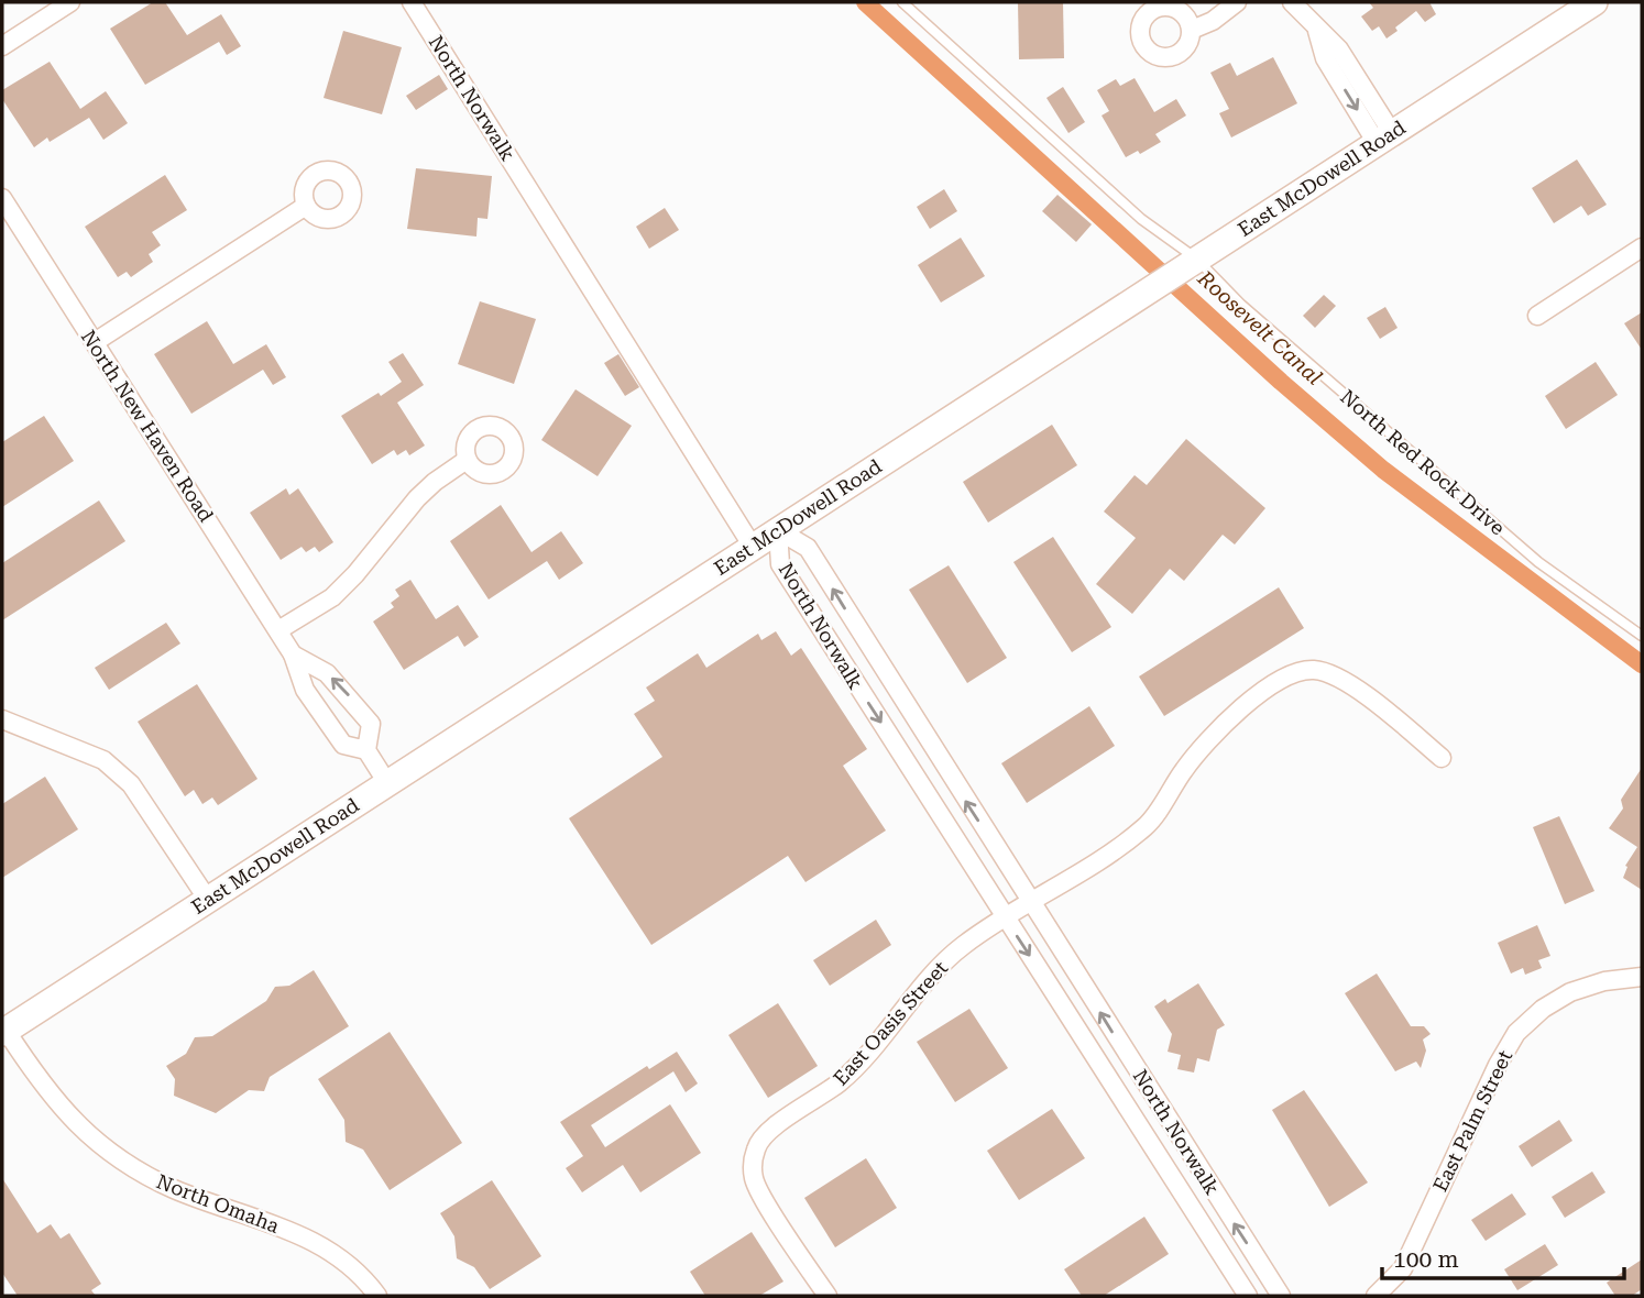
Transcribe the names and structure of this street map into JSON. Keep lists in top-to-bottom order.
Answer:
{
  "streets": {
    "main road": ["East McDowell Road"],
    "street": [
      "North Norwalk",
      "North New Haven Road",
      "East Oasis Street",
      "East Palm Street",
      "North Omaha"
    ],
    "lane": ["North Red Rock Drive"]
  },
  "crossings": [
    ["North Norwalk", "East McDowell Road"],
    ["North Norwalk", "East Oasis Street"],
    ["East McDowell Road", "North New Haven Road"],
    ["East McDowell Road", "North Red Rock Drive"],
    ["East McDowell Road", "North Omaha"]
  ],
  "water": ["Roosevelt Canal"],
  "scale_bar": "100 m"
}
